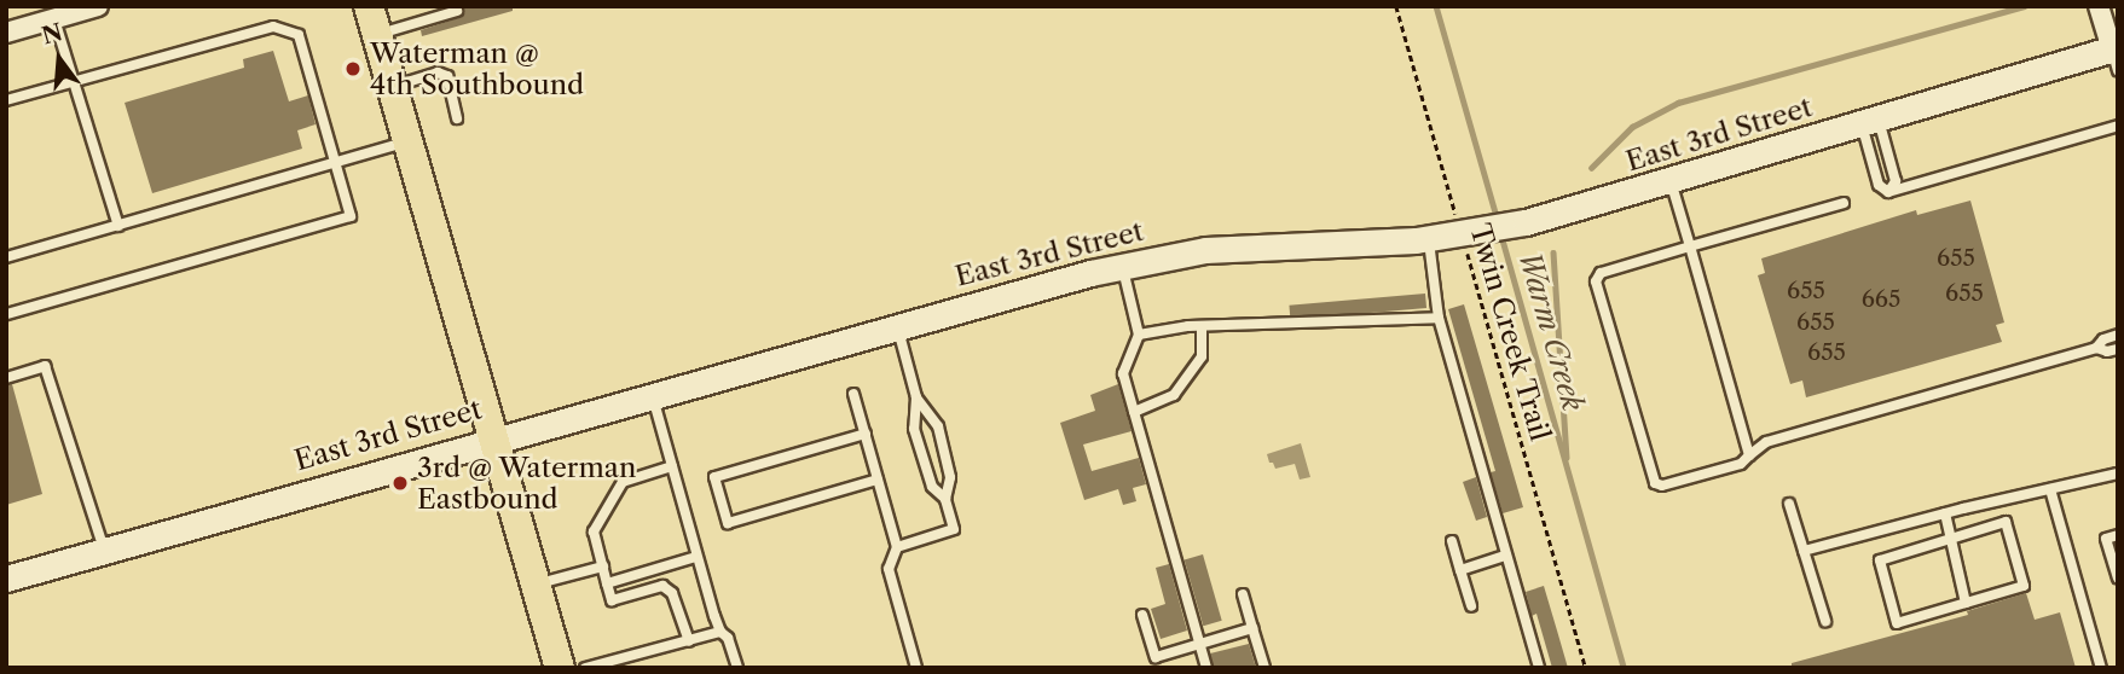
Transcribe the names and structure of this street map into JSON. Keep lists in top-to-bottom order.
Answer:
{
  "streets": {
    "main road": ["East 3rd Street"],
    "path": ["Twin Creek Trail"]
  },
  "crossings": [
    ["East 3rd Street", "Twin Creek Trail"]
  ],
  "water": ["Warm Creek"],
  "places": ["Waterman @ 4th Southbound", "3rd @ Waterman Eastbound"],
  "house_numbers": [
    "655",
    "655",
    "655",
    "665",
    "655",
    "655"
  ],
  "north": "top"
}
